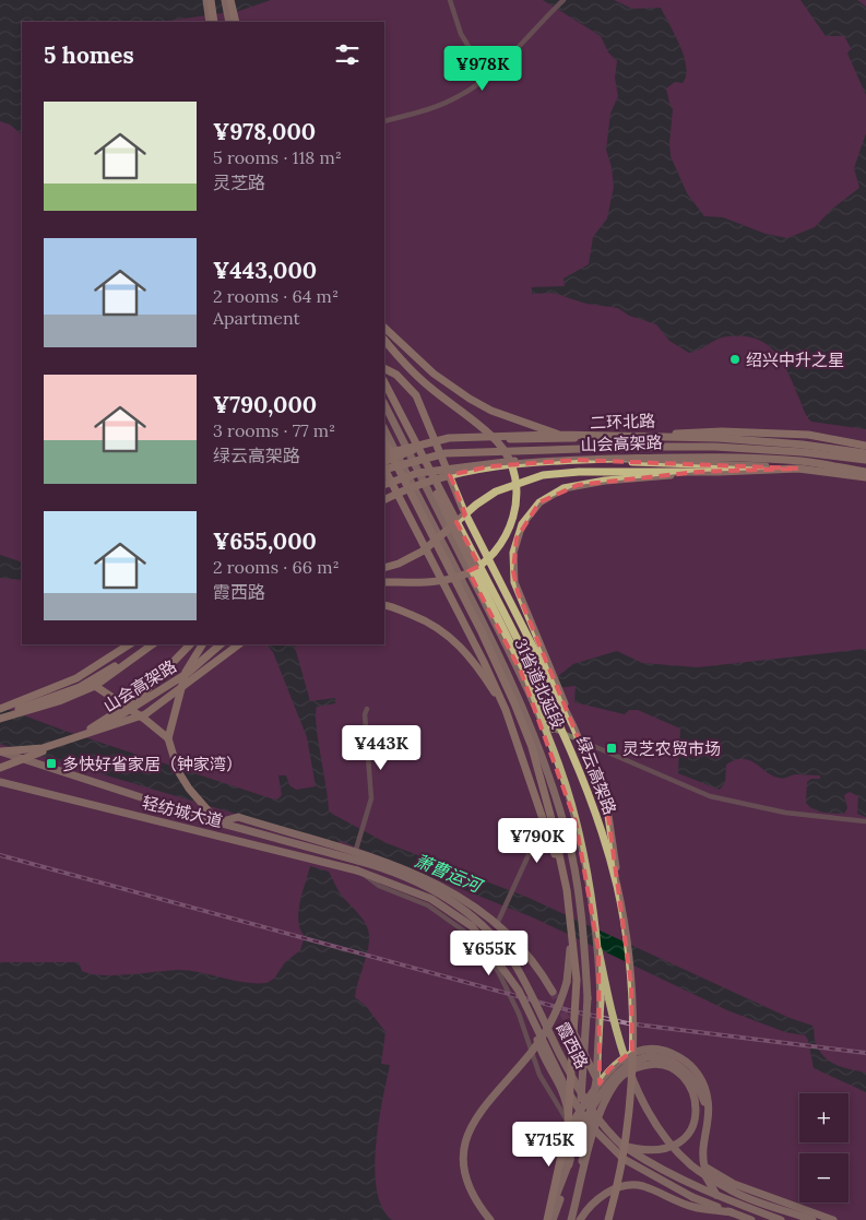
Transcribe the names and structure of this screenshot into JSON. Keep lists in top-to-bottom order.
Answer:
{
  "streets": {
    "highway": ["二环北路", "山会高架路", "绿云高架路"],
    "main road": ["31省道北延段", "轻纺城大道", "霞西路"]
  },
  "crossings": [
    ["二环北路", "31省道北延段"],
    ["轻纺城大道", "霞西路"]
  ],
  "water": ["萧曹运河"],
  "places": {
    "other": ["绍兴中升之星"],
    "transit": ["灵芝农贸市场", "多快好省家居（钟家湾）"]
  },
  "page": {
    "heading": "5 homes",
    "price": [
      "¥978K",
      "¥443K",
      "¥790K",
      "¥655K",
      "¥715K"
    ],
    "list": [
      {
        "name": "¥978,000",
        "note": "5 rooms · 118 m² · 灵芝路"
      },
      {
        "name": "¥443,000",
        "note": "2 rooms · 64 m² · Apartment"
      },
      {
        "name": "¥790,000",
        "note": "3 rooms · 77 m² · 绿云高架路"
      },
      {
        "name": "¥655,000",
        "note": "2 rooms · 66 m² · 霞西路"
      }
    ],
    "map_buttons": ["+", "−"]
  }
}
